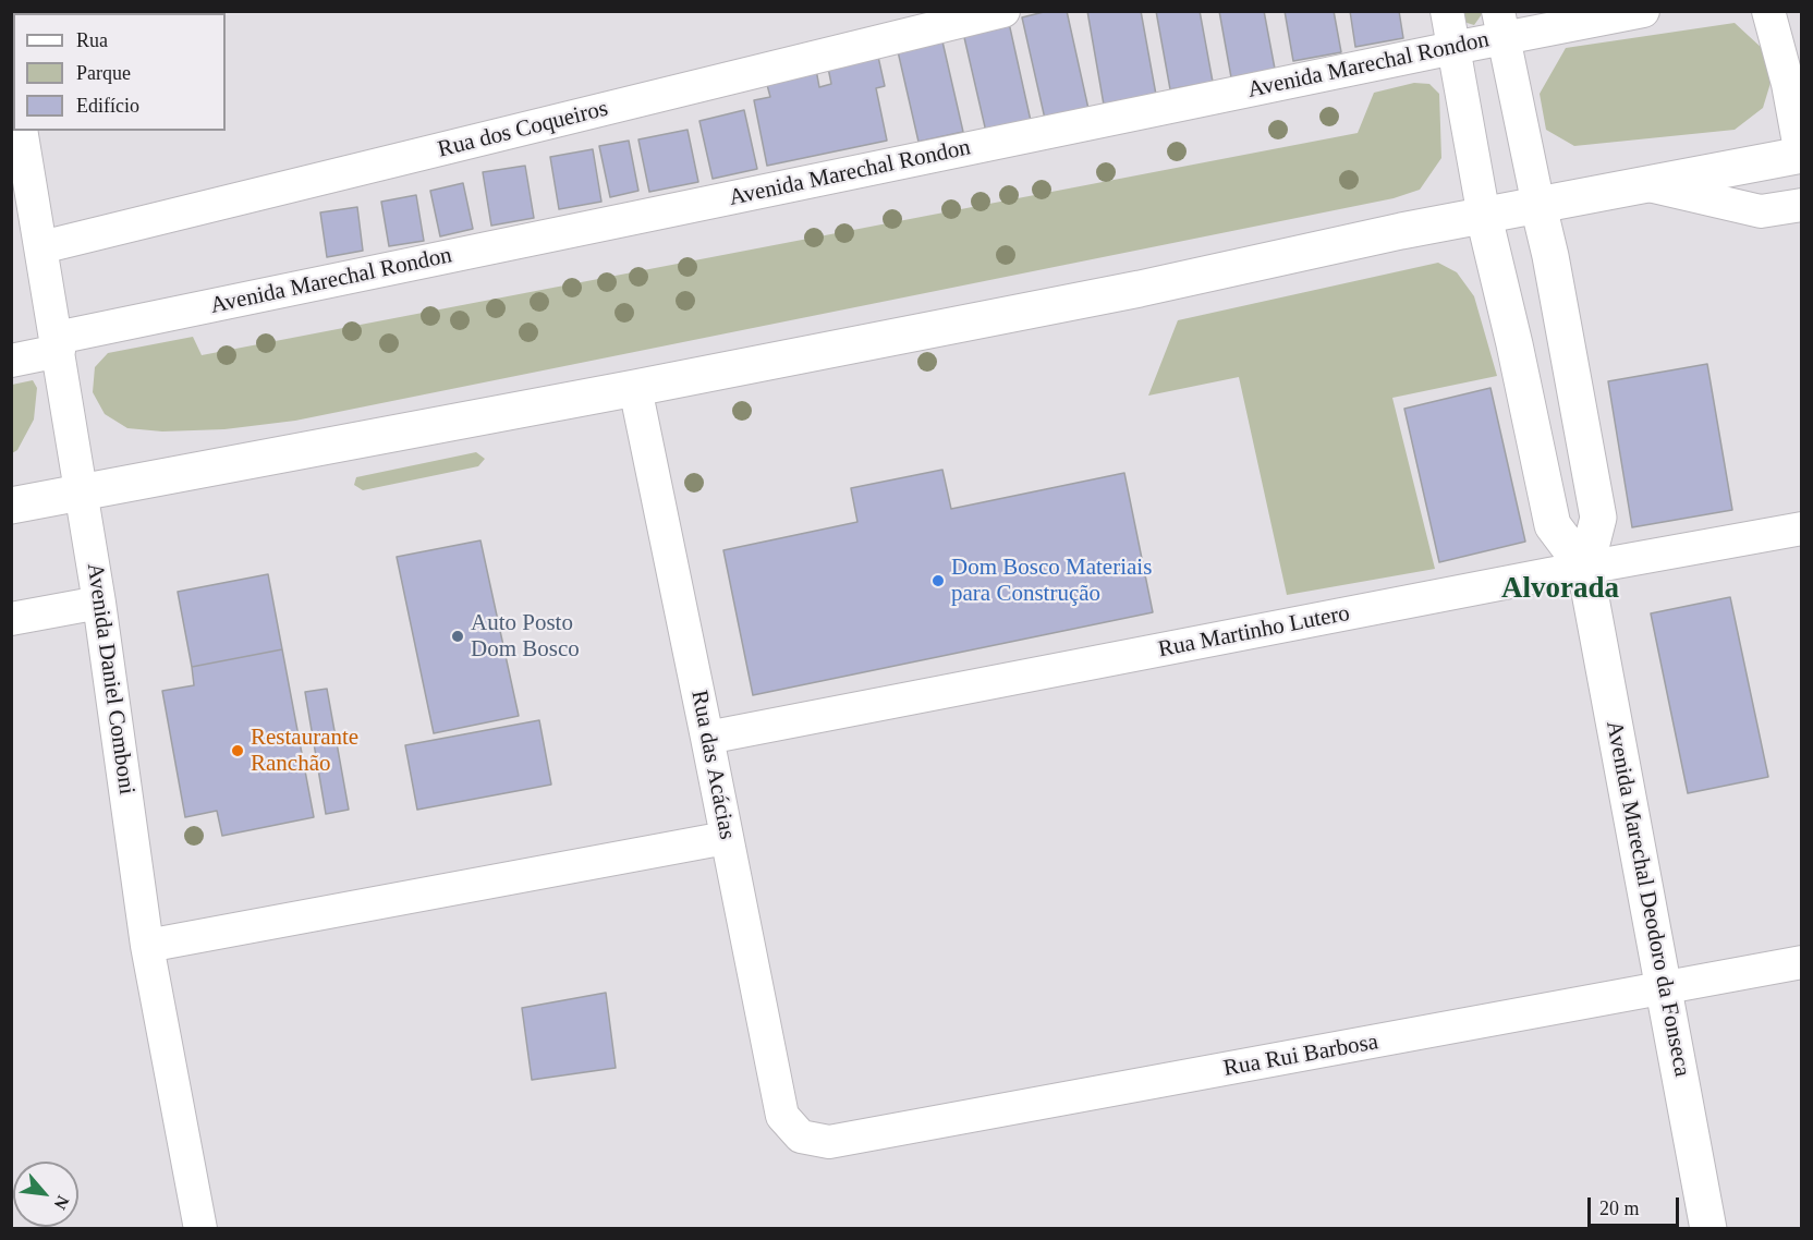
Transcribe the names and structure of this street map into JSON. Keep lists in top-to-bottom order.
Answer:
{
  "streets": {
    "main road": ["Avenida Marechal Deodoro da Fonseca"],
    "street": [
      "Avenida Marechal Rondon",
      "Rua dos Coqueiros",
      "Rua Martinho Lutero",
      "Avenida Daniel Comboni",
      "Rua das Acácias",
      "Rua Rui Barbosa"
    ]
  },
  "crossings": [
    ["Avenida Marechal Rondon", "Avenida Daniel Comboni"],
    ["Rua dos Coqueiros", "Avenida Daniel Comboni"],
    ["Rua Martinho Lutero", "Rua das Acácias"],
    ["Rua Martinho Lutero", "Avenida Marechal Deodoro da Fonseca"],
    ["Rua das Acácias", "Rua Rui Barbosa"],
    ["Avenida Marechal Deodoro da Fonseca", "Rua Rui Barbosa"]
  ],
  "districts": ["Alvorada"],
  "places": ["Dom Bosco Materiais para Construção", "Auto Posto Dom Bosco", "Restaurante Ranchão"],
  "legend": ["Rua", "Parque", "Edifício"],
  "scale_bar": "20 m",
  "north": "bottom right"
}
